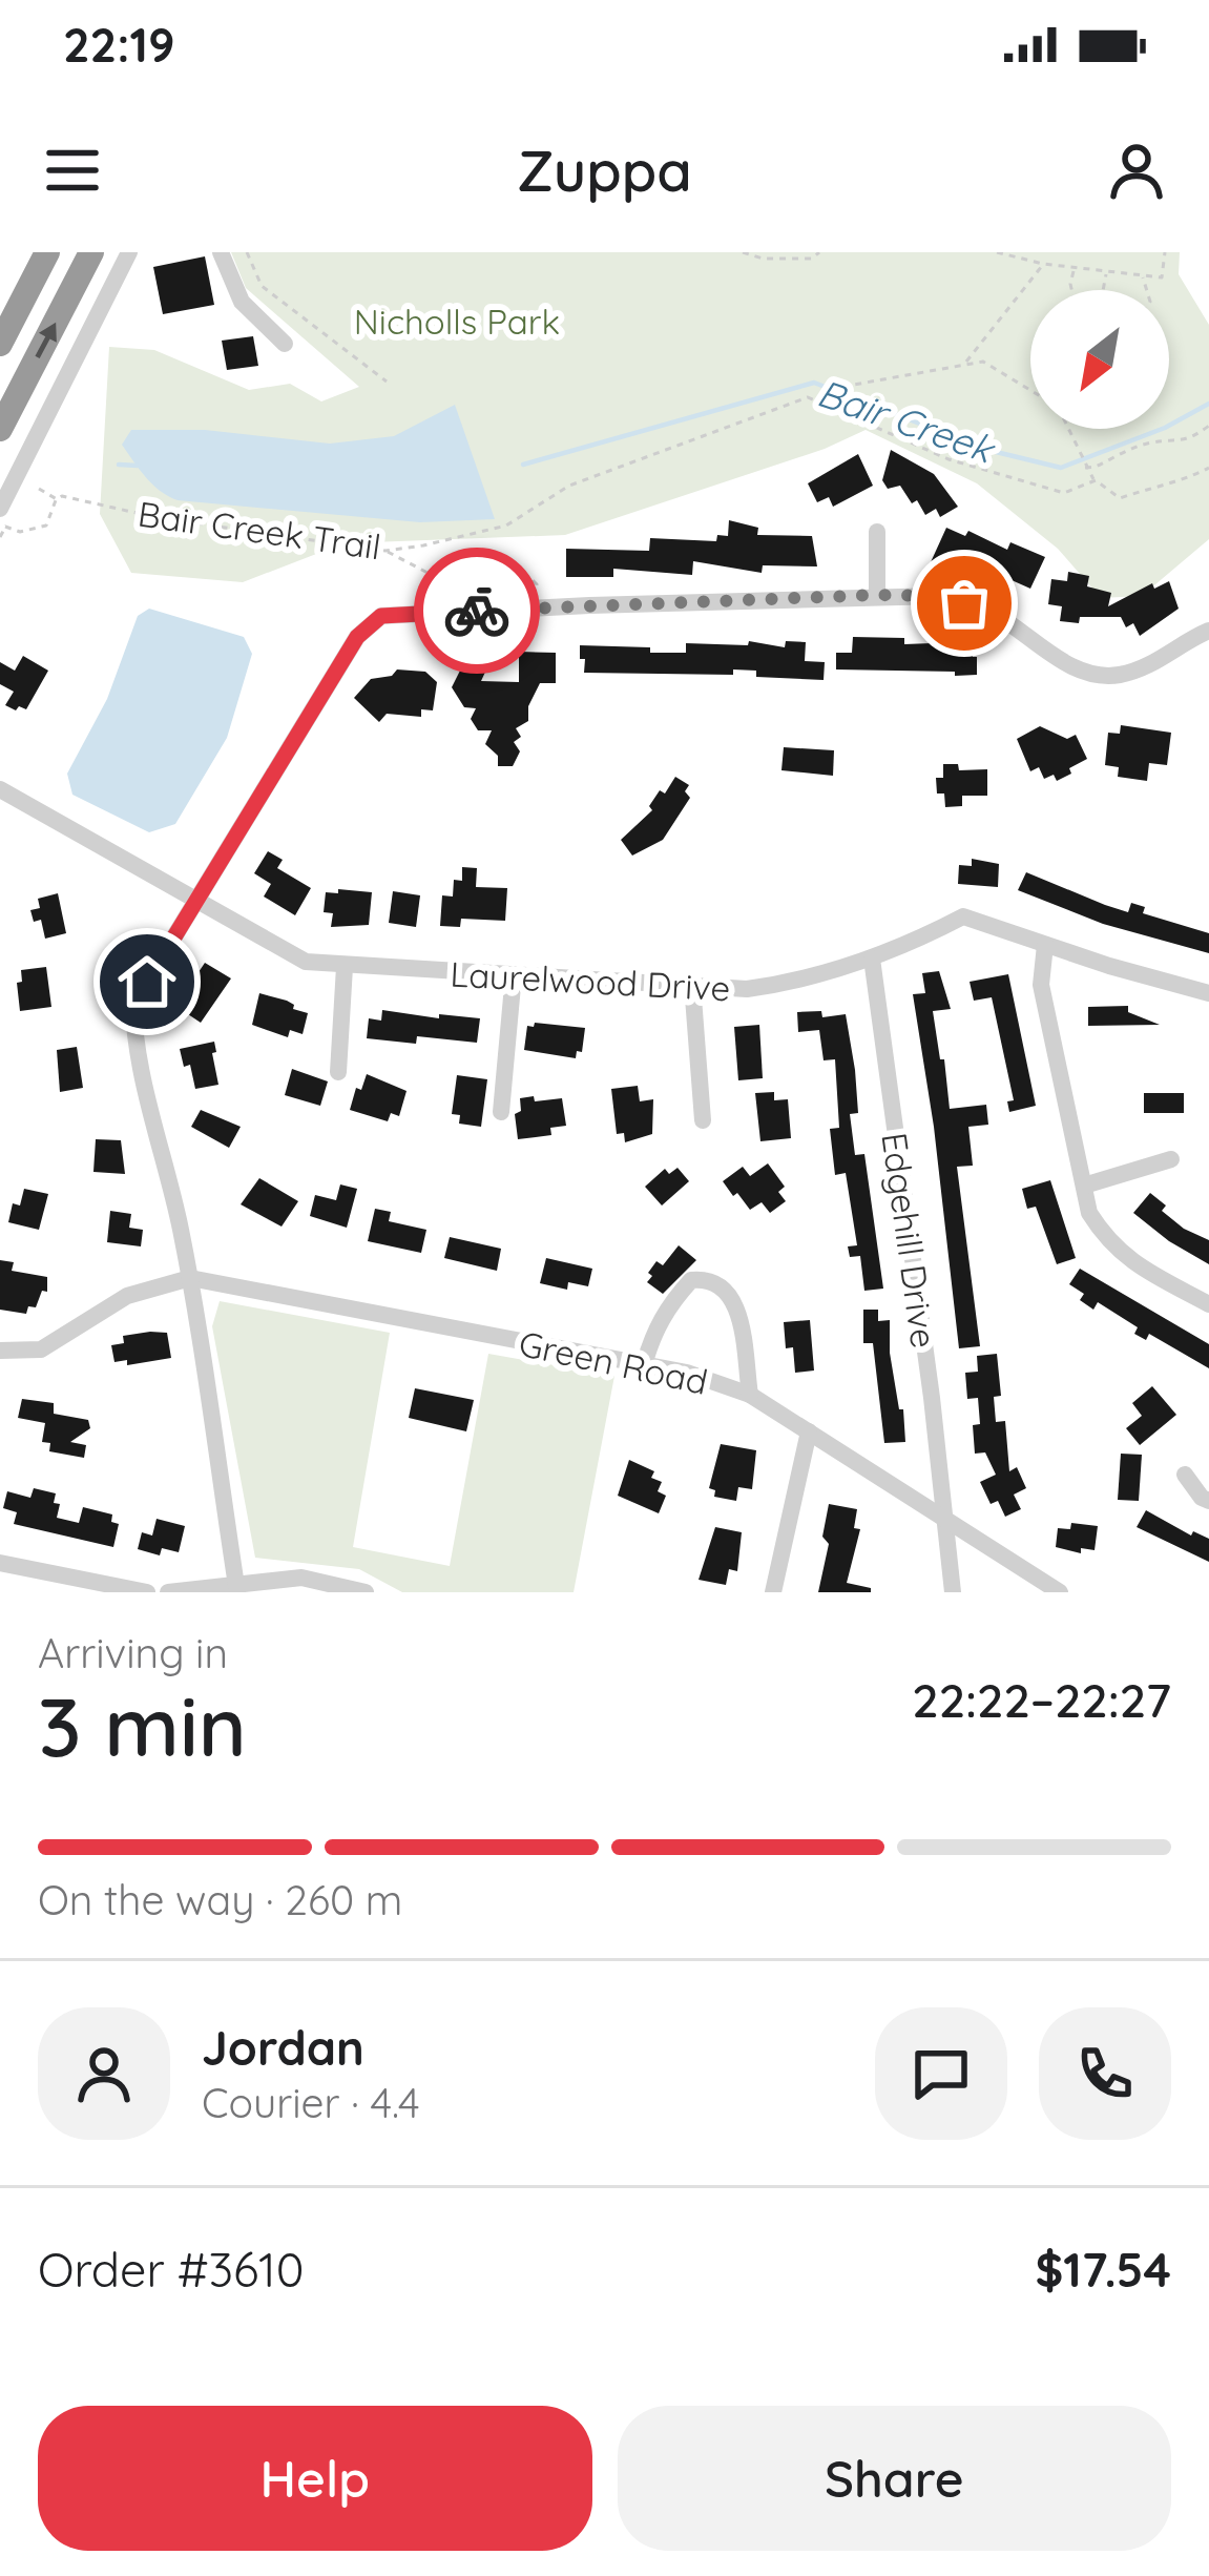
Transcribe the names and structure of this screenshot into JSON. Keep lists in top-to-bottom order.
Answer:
{
  "streets": {
    "street": ["Laurelwood Drive", "Edgehill Drive", "Green Road"],
    "path": ["Bair Creek Trail"]
  },
  "crossings": [
    ["Laurelwood Drive", "Edgehill Drive"],
    ["Edgehill Drive", "Green Road"]
  ],
  "water": ["Bair Creek"],
  "parks": ["Nicholls Park"],
  "north": "bottom left",
  "page": {
    "status": "22:19",
    "header": "Zuppa",
    "heading": ["3 min", "Arriving in", "22:22–22:27"],
    "panel": [
      "Jordan",
      "Courier · 4.4",
      "Order #3610",
      "$17.54"
    ],
    "bar": "On the way · 260 m",
    "buttons": ["Help", "Share"]
  }
}
